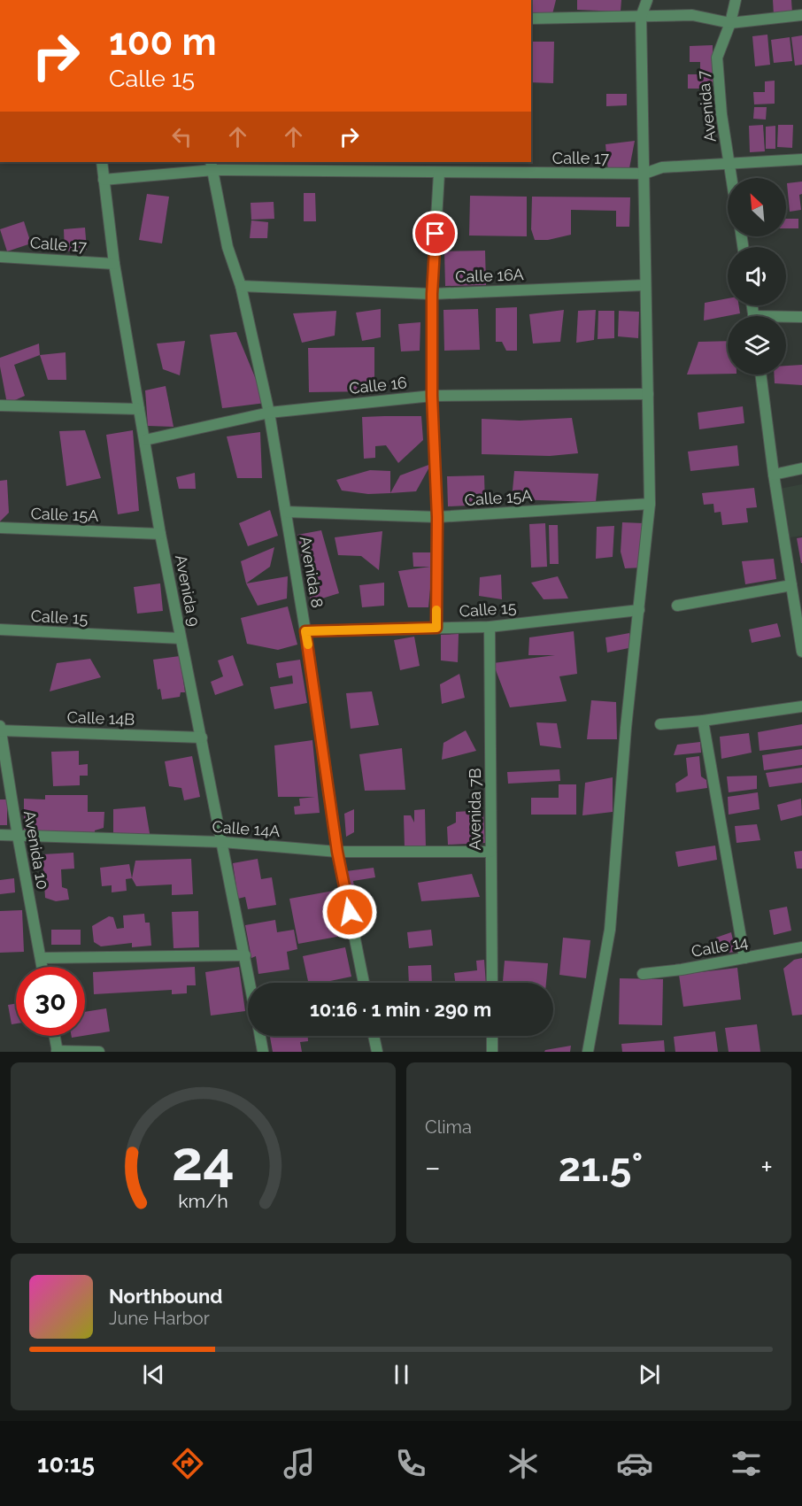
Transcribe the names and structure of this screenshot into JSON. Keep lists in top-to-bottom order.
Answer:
{
  "streets": {
    "street": [
      "Avenida 7",
      "Calle 17",
      "Calle 16A",
      "Calle 16",
      "Calle 15A",
      "Avenida 8",
      "Avenida 9",
      "Calle 15",
      "Calle 14B",
      "Avenida 7B",
      "Calle 14A",
      "Avenida 10",
      "Calle 14"
    ]
  },
  "crossings": [
    ["Avenida 7", "Calle 17"],
    ["Calle 17", "Avenida 8"],
    ["Calle 17", "Avenida 9"],
    ["Calle 16A", "Avenida 8"],
    ["Calle 16", "Avenida 8"],
    ["Calle 16", "Avenida 9"],
    ["Calle 15A", "Avenida 8"],
    ["Calle 15A", "Avenida 9"],
    ["Avenida 8", "Calle 15"],
    ["Avenida 8", "Calle 14A"],
    ["Avenida 9", "Calle 15"],
    ["Avenida 9", "Calle 14B"],
    ["Avenida 9", "Calle 14A"],
    ["Calle 15", "Avenida 7B"],
    ["Calle 14B", "Avenida 10"],
    ["Avenida 7B", "Calle 14A"],
    ["Calle 14A", "Avenida 10"]
  ],
  "north": "top left",
  "page": {
    "turn": ["100 m", "Calle 15"],
    "limit": "30",
    "trip": "10:16 · 1 min · 290 m",
    "tile": "Clima",
    "heat": ["−", "21.5°", "+"],
    "song": ["Northbound", "June Harbor"],
    "tabs": "10:15",
    "gauge": ["24", "km/h"]
  }
}
